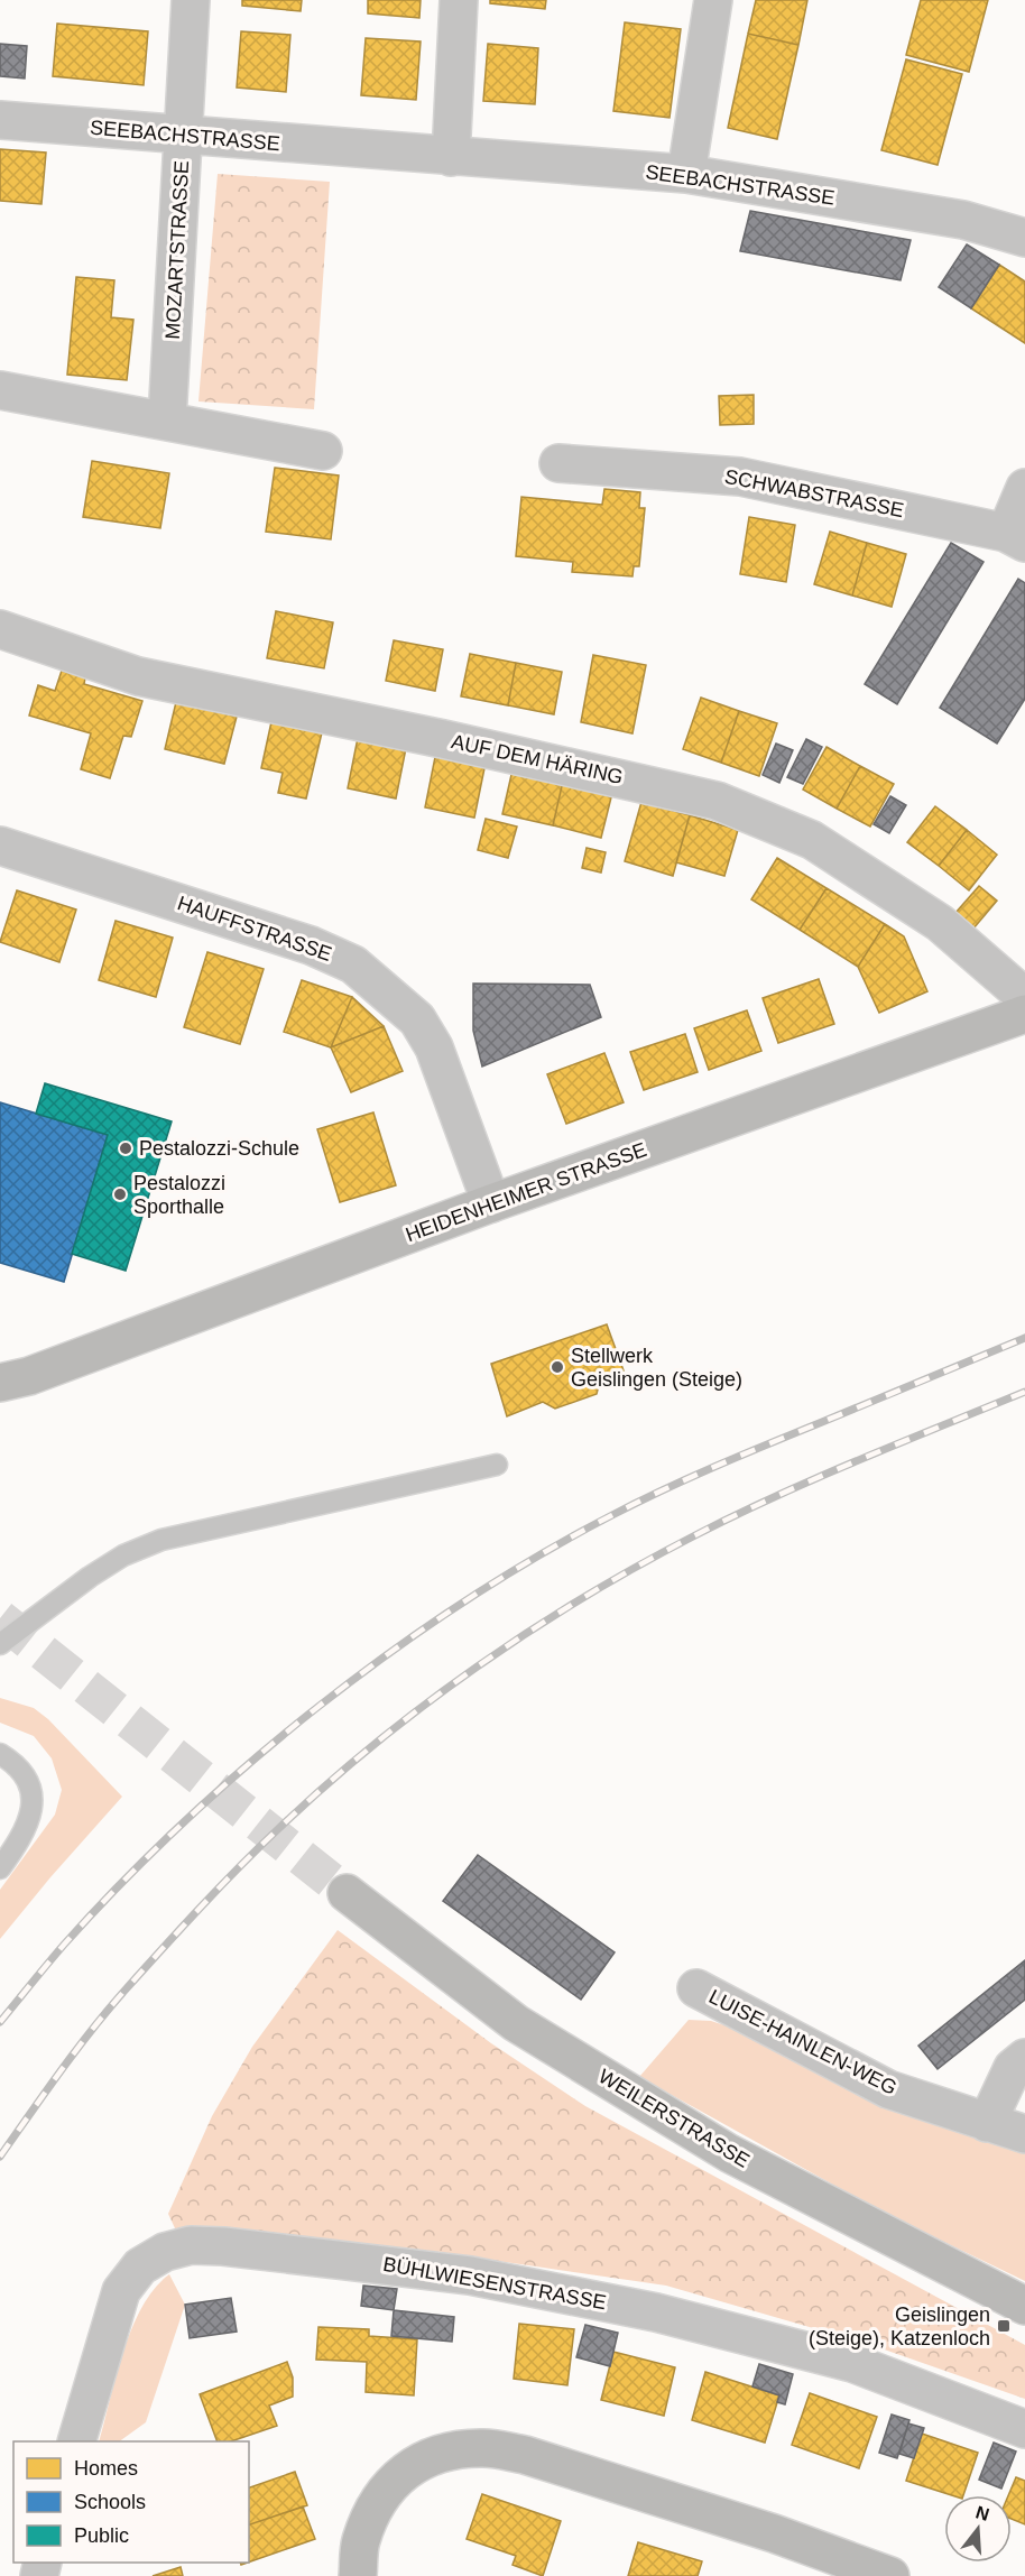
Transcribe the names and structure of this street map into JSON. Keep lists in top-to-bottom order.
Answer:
{
  "streets": {
    "street": [
      "SEEBACHSTRASSE",
      "MOZARTSTRASSE",
      "SCHWABSTRASSE",
      "AUF DEM HÄRING",
      "HAUFFSTRASSE",
      "HEIDENHEIMER STRASSE",
      "LUISE-HAINLEN-WEG",
      "WEILERSTRASSE",
      "BÜHLWIESENSTRASSE"
    ]
  },
  "crossings": [
    ["SEEBACHSTRASSE", "MOZARTSTRASSE"],
    ["HAUFFSTRASSE", "HEIDENHEIMER STRASSE"]
  ],
  "places": {
    "other": ["Pestalozzi-Schule", "Pestalozzi Sporthalle", "Stellwerk Geislingen (Steige)"],
    "transit": ["Geislingen (Steige), Katzenloch"]
  },
  "legend": ["Homes", "Schools", "Public"],
  "north": "top"
}
